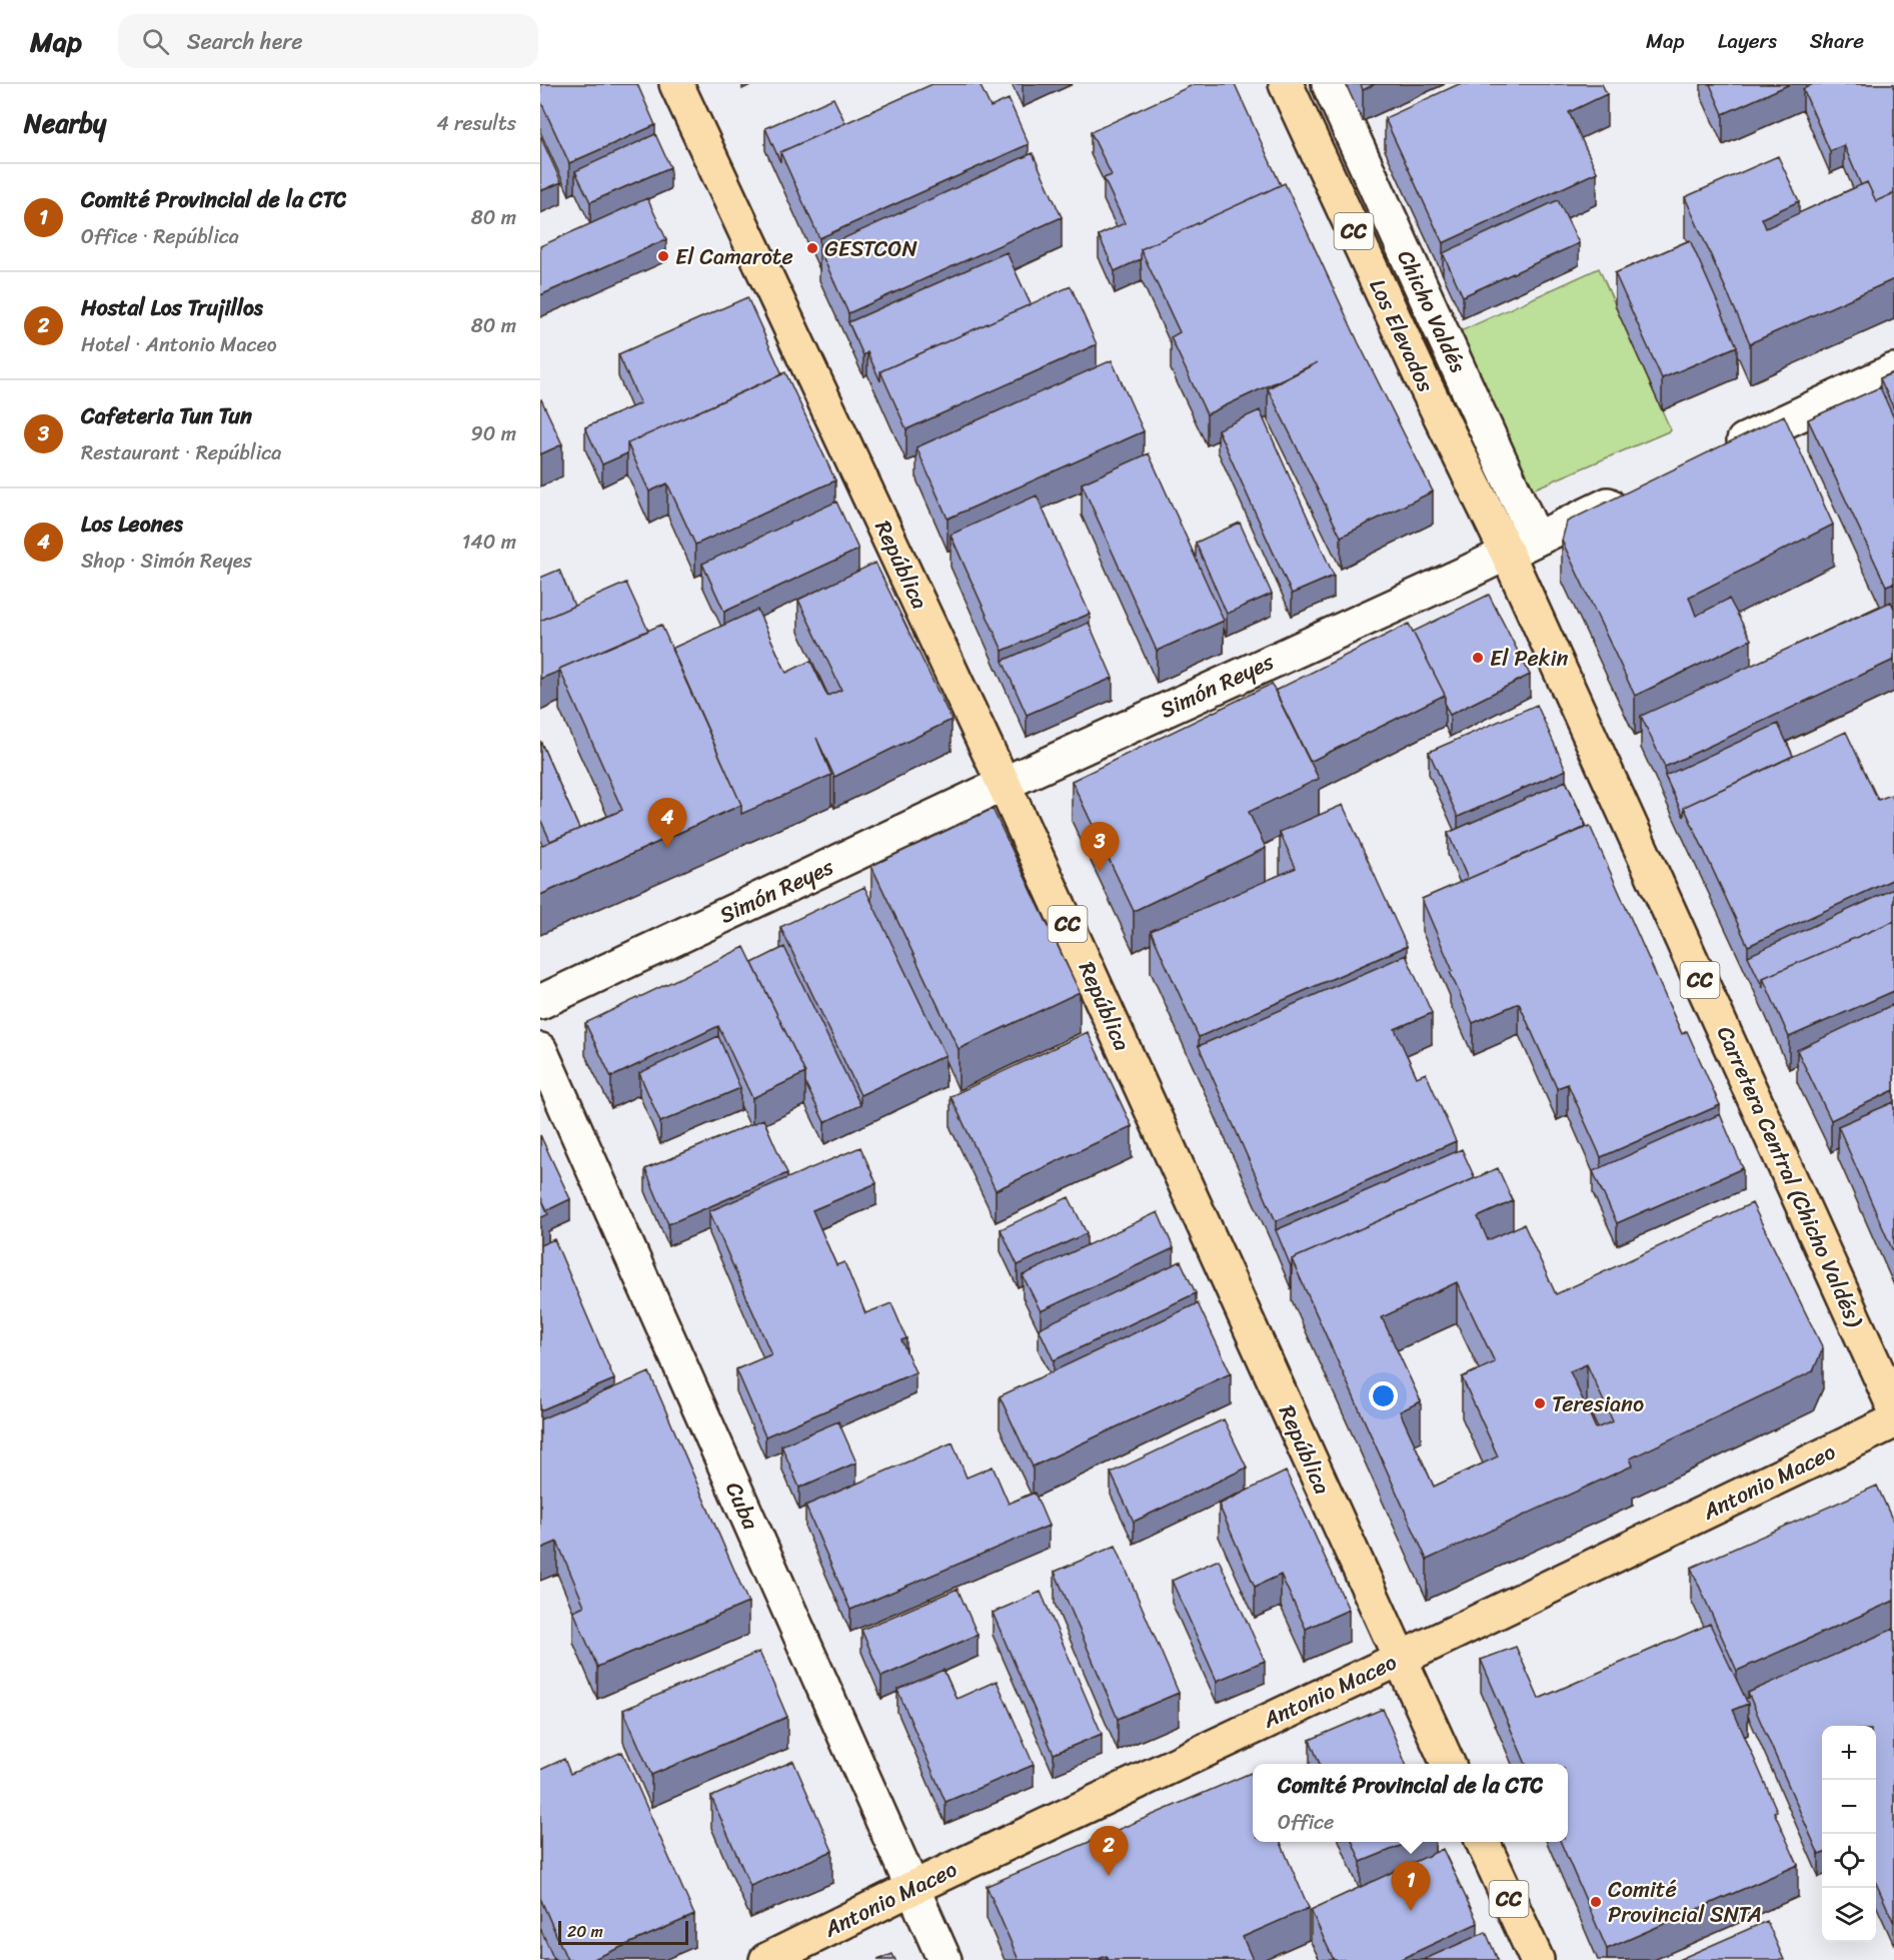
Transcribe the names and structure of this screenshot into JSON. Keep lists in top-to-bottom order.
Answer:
{
  "streets": {
    "main road": [
      "CC",
      "Los Elevados",
      "República",
      "Carretera Central (Chicho Valdés)",
      "Antonio Maceo"
    ],
    "street": ["Chicho Valdés", "Simón Reyes", "Cuba"]
  },
  "crossings": [
    ["Chicho Valdés", "Simón Reyes"],
    ["Los Elevados", "Simón Reyes"],
    ["Los Elevados", "Carretera Central (Chicho Valdés)"],
    ["República", "Simón Reyes"],
    ["República", "Antonio Maceo"],
    ["Simón Reyes", "Carretera Central (Chicho Valdés)"],
    ["Antonio Maceo", "Cuba"]
  ],
  "places": [
    "GESTCON",
    "El Camarote",
    "El Pekin",
    "Teresiano",
    "Comité Provincial SNTA"
  ],
  "scale_bar": "20 m",
  "page": {
    "header": "Map",
    "search": "Search here",
    "nav": ["Map", "Layers", "Share"],
    "heading": ["Nearby", "4 results"],
    "list": [
      {
        "mark": "1",
        "name": "Comité Provincial de la CTC",
        "note": "Office · República",
        "value": "80 m"
      },
      {
        "mark": "2",
        "name": "Hostal Los Trujillos",
        "note": "Hotel · Antonio Maceo",
        "value": "80 m"
      },
      {
        "mark": "3",
        "name": "Cafeteria Tun Tun",
        "note": "Restaurant · República",
        "value": "90 m"
      },
      {
        "mark": "4",
        "name": "Los Leones",
        "note": "Shop · Simón Reyes",
        "value": "140 m"
      }
    ],
    "pins": [
      "4",
      "3",
      "2",
      "1"
    ],
    "map_buttons": ["+", "−"],
    "popup": ["Comité Provincial de la CTC", "Office"],
    "scale": "20 m"
  }
}
